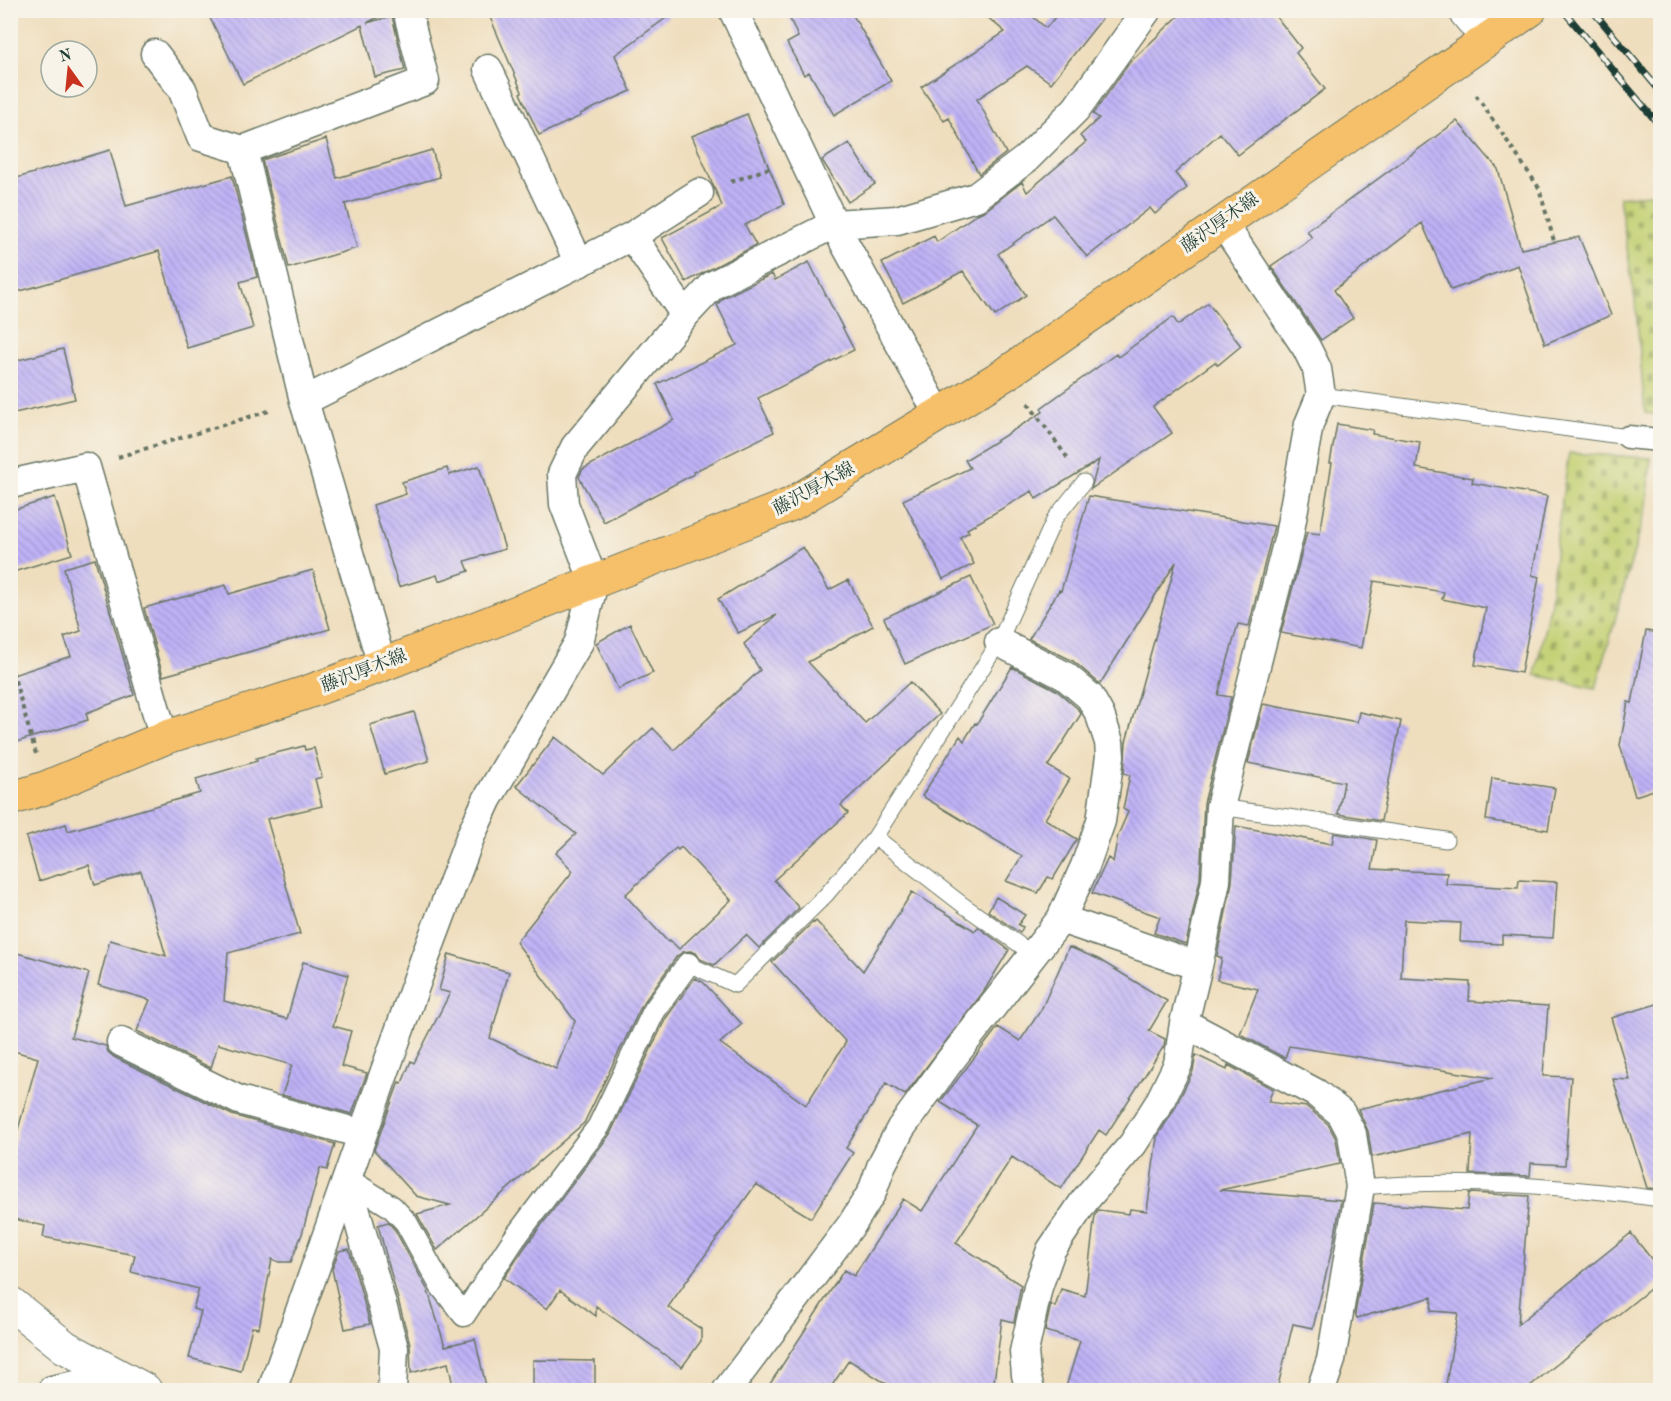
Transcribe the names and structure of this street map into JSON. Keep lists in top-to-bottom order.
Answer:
{
  "streets": {
    "main road": ["藤沢厚木線"]
  },
  "north": "top"
}
